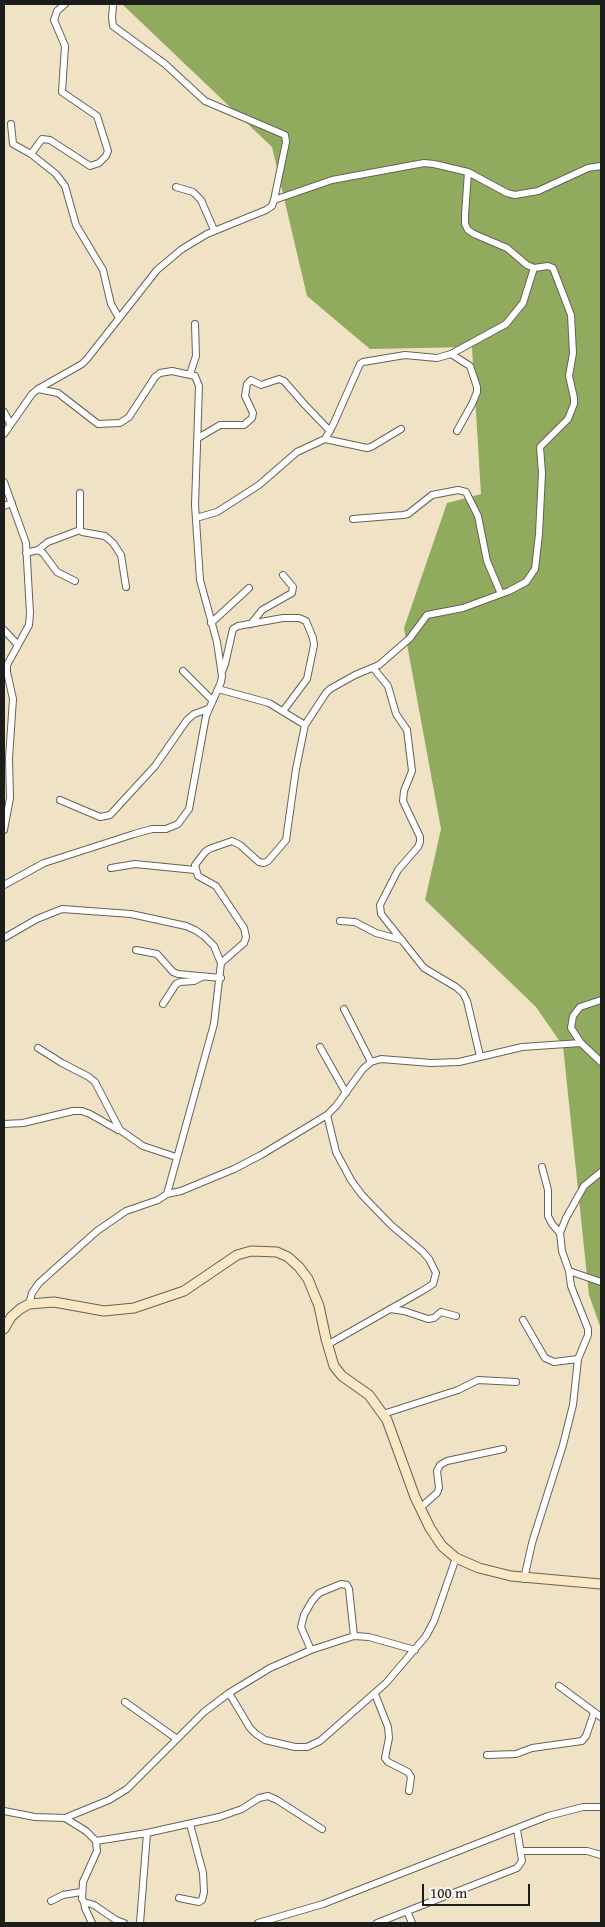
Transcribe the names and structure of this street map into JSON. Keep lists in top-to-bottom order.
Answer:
{
  "scale_bar": "100 m"
}
